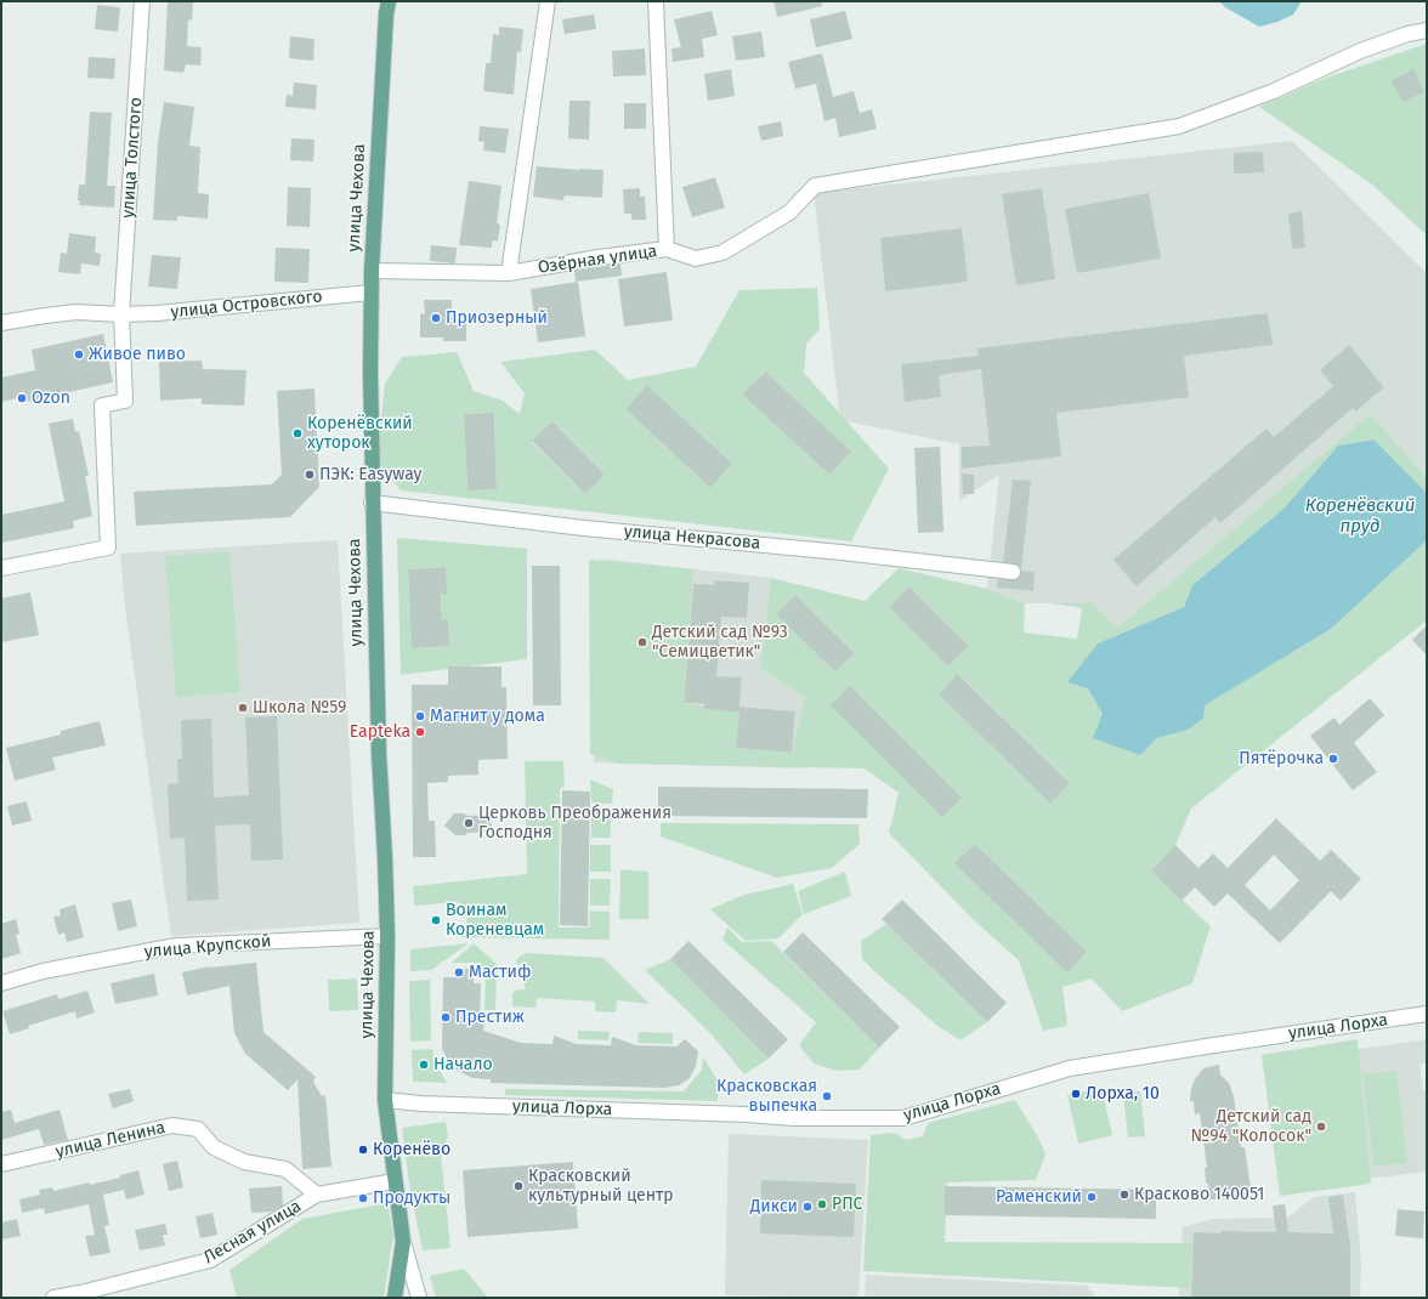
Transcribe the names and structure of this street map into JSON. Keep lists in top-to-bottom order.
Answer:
{
  "streets": {
    "main road": ["улица Чехова"],
    "street": [
      "улица Толстого",
      "Озёрная улица",
      "улица Островского",
      "улица Некрасова",
      "улица Крупской",
      "улица Лорха",
      "улица Ленина",
      "Лесная улица"
    ]
  },
  "crossings": [
    ["улица Толстого", "улица Островского"],
    ["улица Чехова", "Озёрная улица"],
    ["улица Чехова", "улица Островского"],
    ["улица Чехова", "улица Некрасова"],
    ["улица Чехова", "улица Крупской"],
    ["улица Чехова", "улица Лорха"],
    ["улица Чехова", "Лесная улица"],
    ["улица Ленина", "Лесная улица"]
  ],
  "water": ["Коренёвский пруд"],
  "places": [
    "Приозерный",
    "Живое пиво",
    "Ozon",
    "Коренёвский хуторок",
    "ПЭК: Easyway",
    "Детский сад №93 \"Семицветик\"",
    "Школа №59",
    "Магнит у дома",
    "Eapteka",
    "Пятёрочка",
    "Церковь Преображения Господня",
    "Воинам Кореневцам",
    "Мастиф",
    "Престиж",
    "Начало",
    "Лорха, 10",
    "Красковская выпечка",
    "Детский сад №94 \"Колосок\"",
    "Коренёво",
    "Красковский культурный центр",
    "Красково 140051",
    "Раменский",
    "Продукты",
    "РПС",
    "Дикси"
  ]
}
